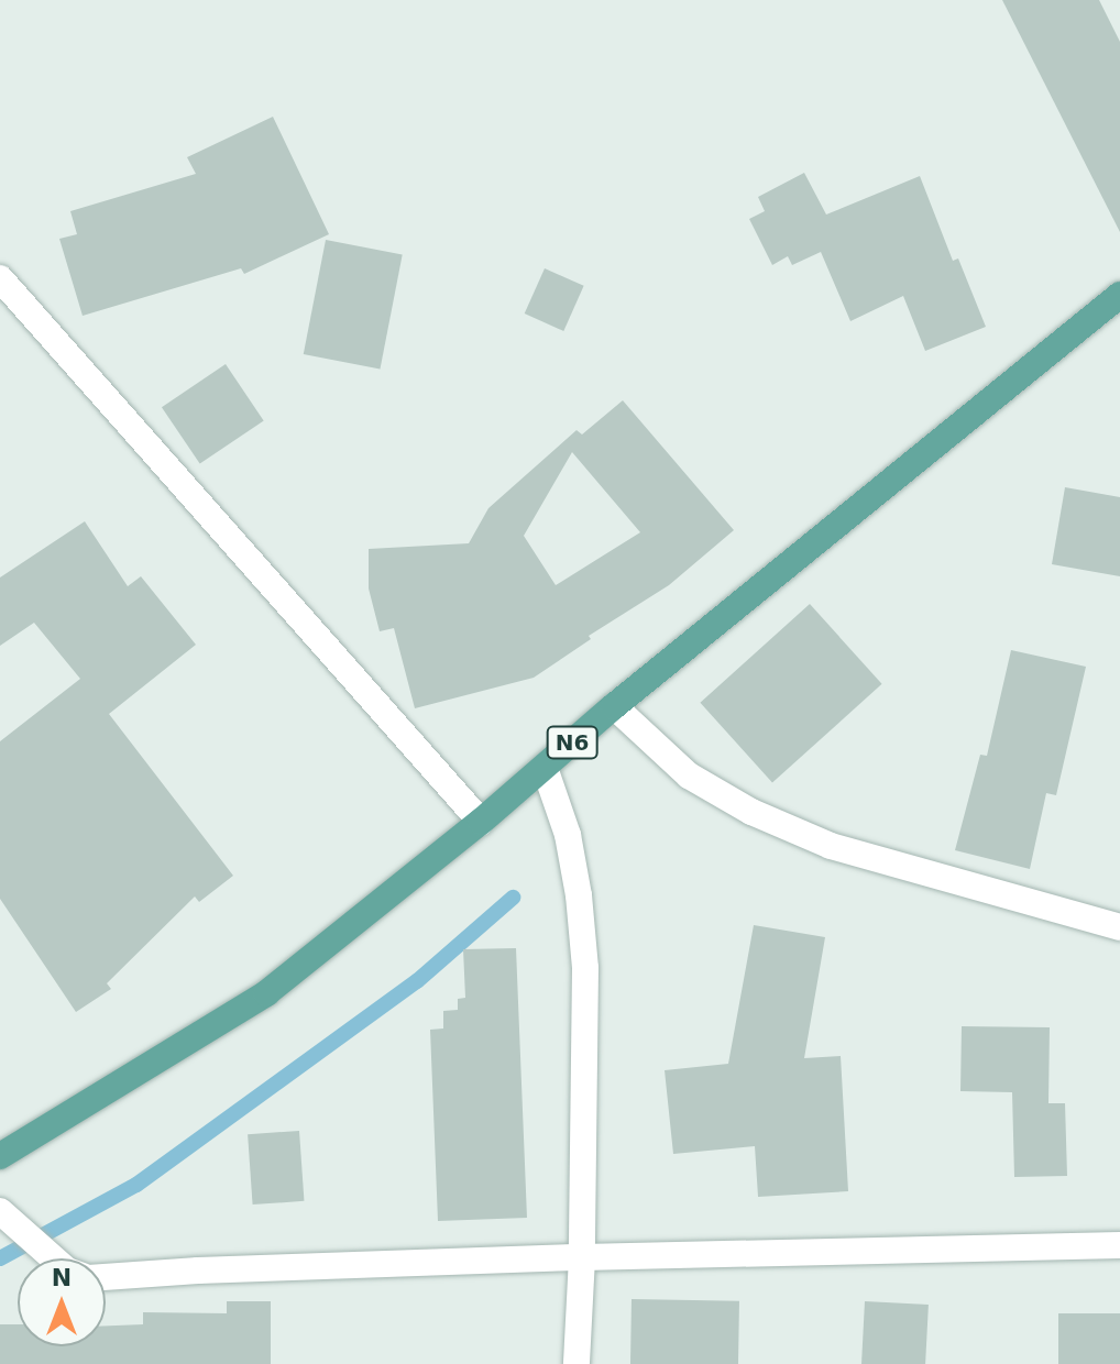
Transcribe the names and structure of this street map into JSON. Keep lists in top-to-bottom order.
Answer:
{
  "streets": {
    "main road": ["N6"]
  },
  "north": "top"
}
